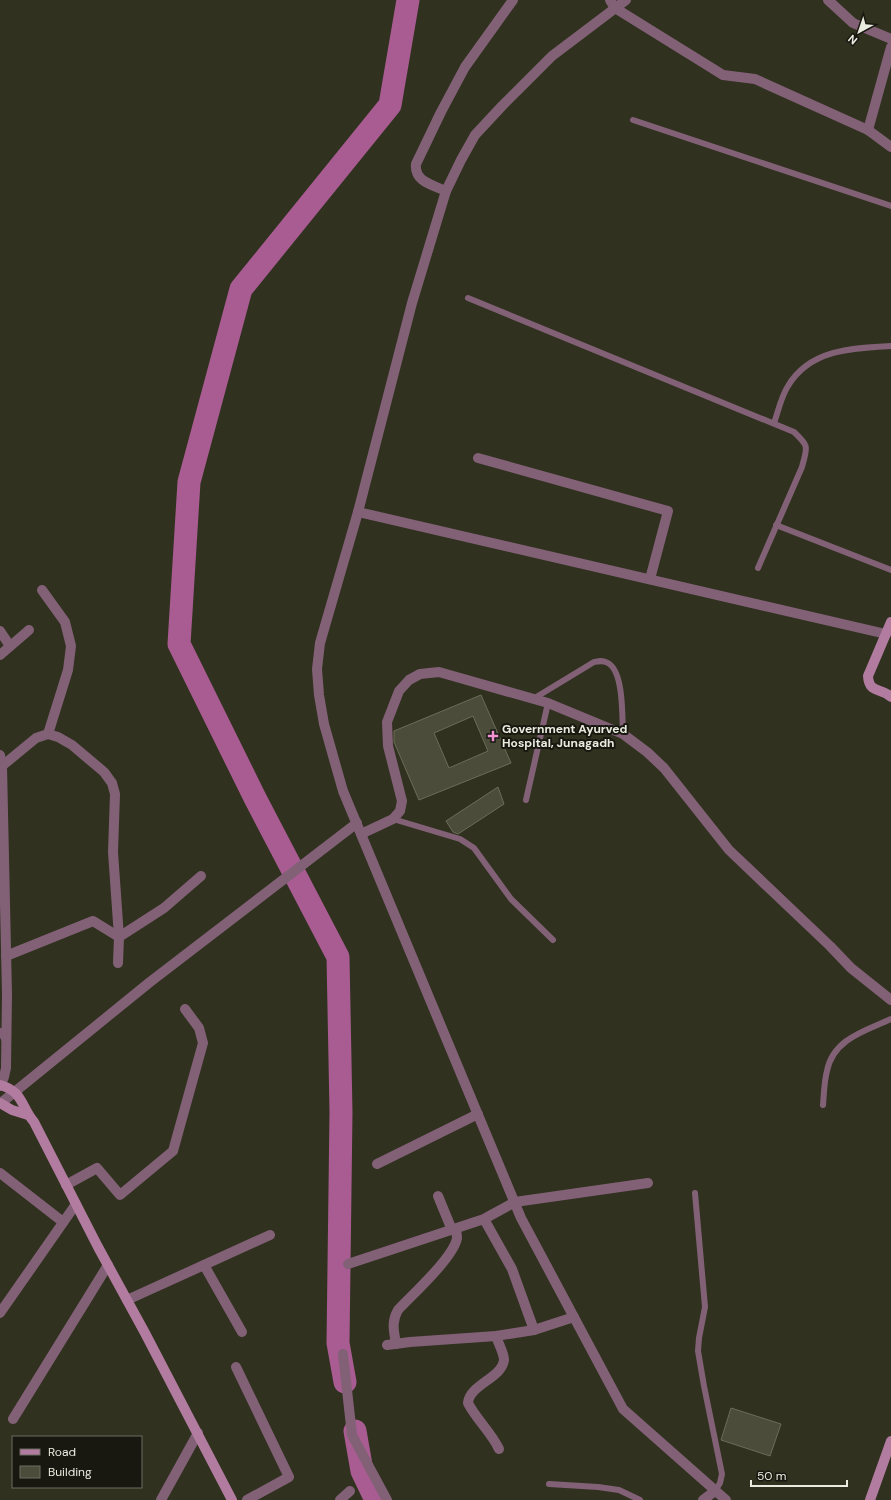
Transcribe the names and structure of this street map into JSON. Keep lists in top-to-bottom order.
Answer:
{
  "places": {
    "health": ["Government Ayurved Hospital, Junagadh"]
  },
  "legend": ["Road", "Building"],
  "scale_bar": "50 m",
  "north": "bottom left"
}
